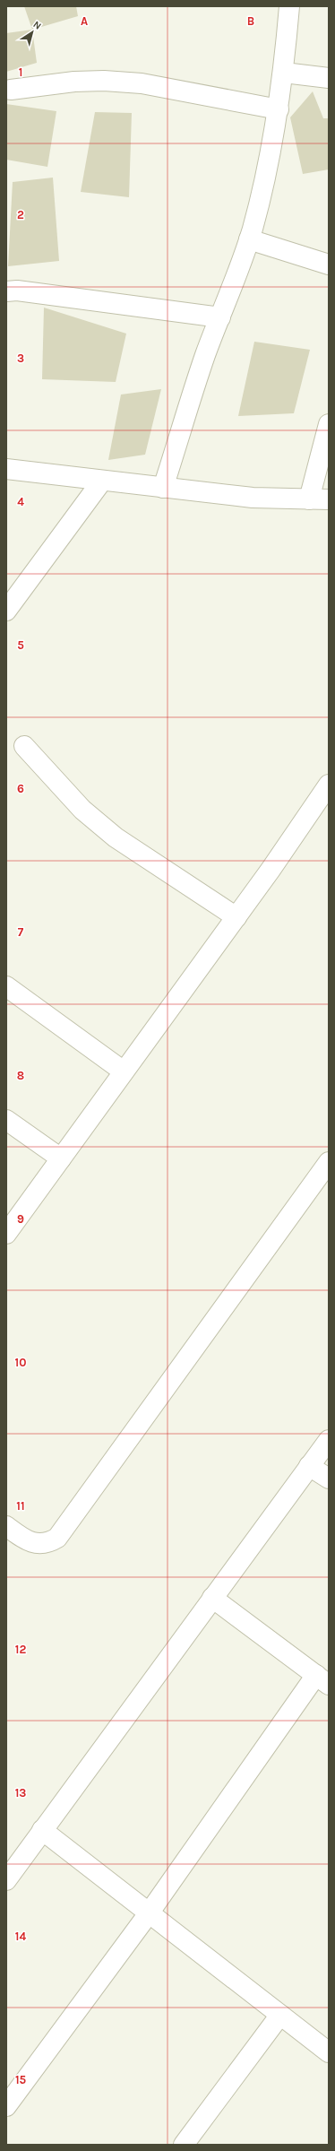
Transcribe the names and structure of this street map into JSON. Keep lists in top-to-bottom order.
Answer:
{
  "north": "top right",
  "grid": {
    "columns": ["A", "B"],
    "rows": [
      "1",
      "2",
      "3",
      "4",
      "5",
      "6",
      "7",
      "8",
      "9",
      "10",
      "11",
      "12",
      "13",
      "14",
      "15"
    ]
  }
}
